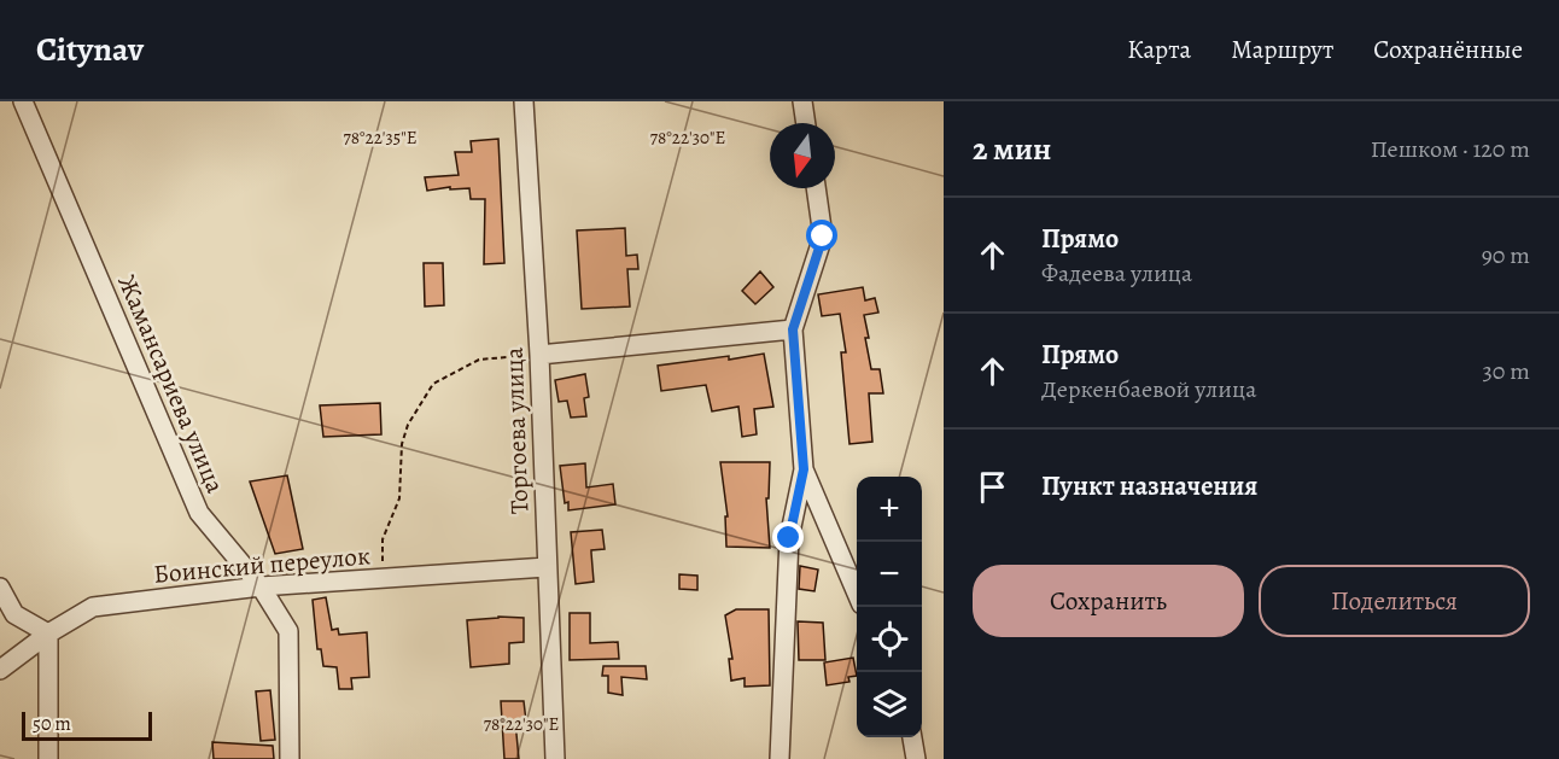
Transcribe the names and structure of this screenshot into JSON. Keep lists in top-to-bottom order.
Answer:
{
  "streets": {
    "street": ["Жамансариева улица", "Торгоева улица", "Боинский переулок"]
  },
  "crossings": [
    ["Жамансариева улица", "Боинский переулок"],
    ["Торгоева улица", "Боинский переулок"]
  ],
  "scale_bar": "50 m",
  "north": "bottom",
  "page": {
    "header": "Citynav",
    "nav": ["Карта", "Маршрут", "Сохранённые"],
    "heading": ["2 мин", "Пешком · 120 m"],
    "list": [
      ["Прямо", "Фадеева улица", "90 m"],
      ["Прямо", "Деркенбаевой улица", "30 m"],
      "Пункт назначения"
    ],
    "map_buttons": ["+", "−"],
    "buttons": ["Сохранить", "Поделиться"],
    "scale": "50 m"
  },
  "coordinates": ["78°22'35\"E", "78°22'30\"E"]
}
